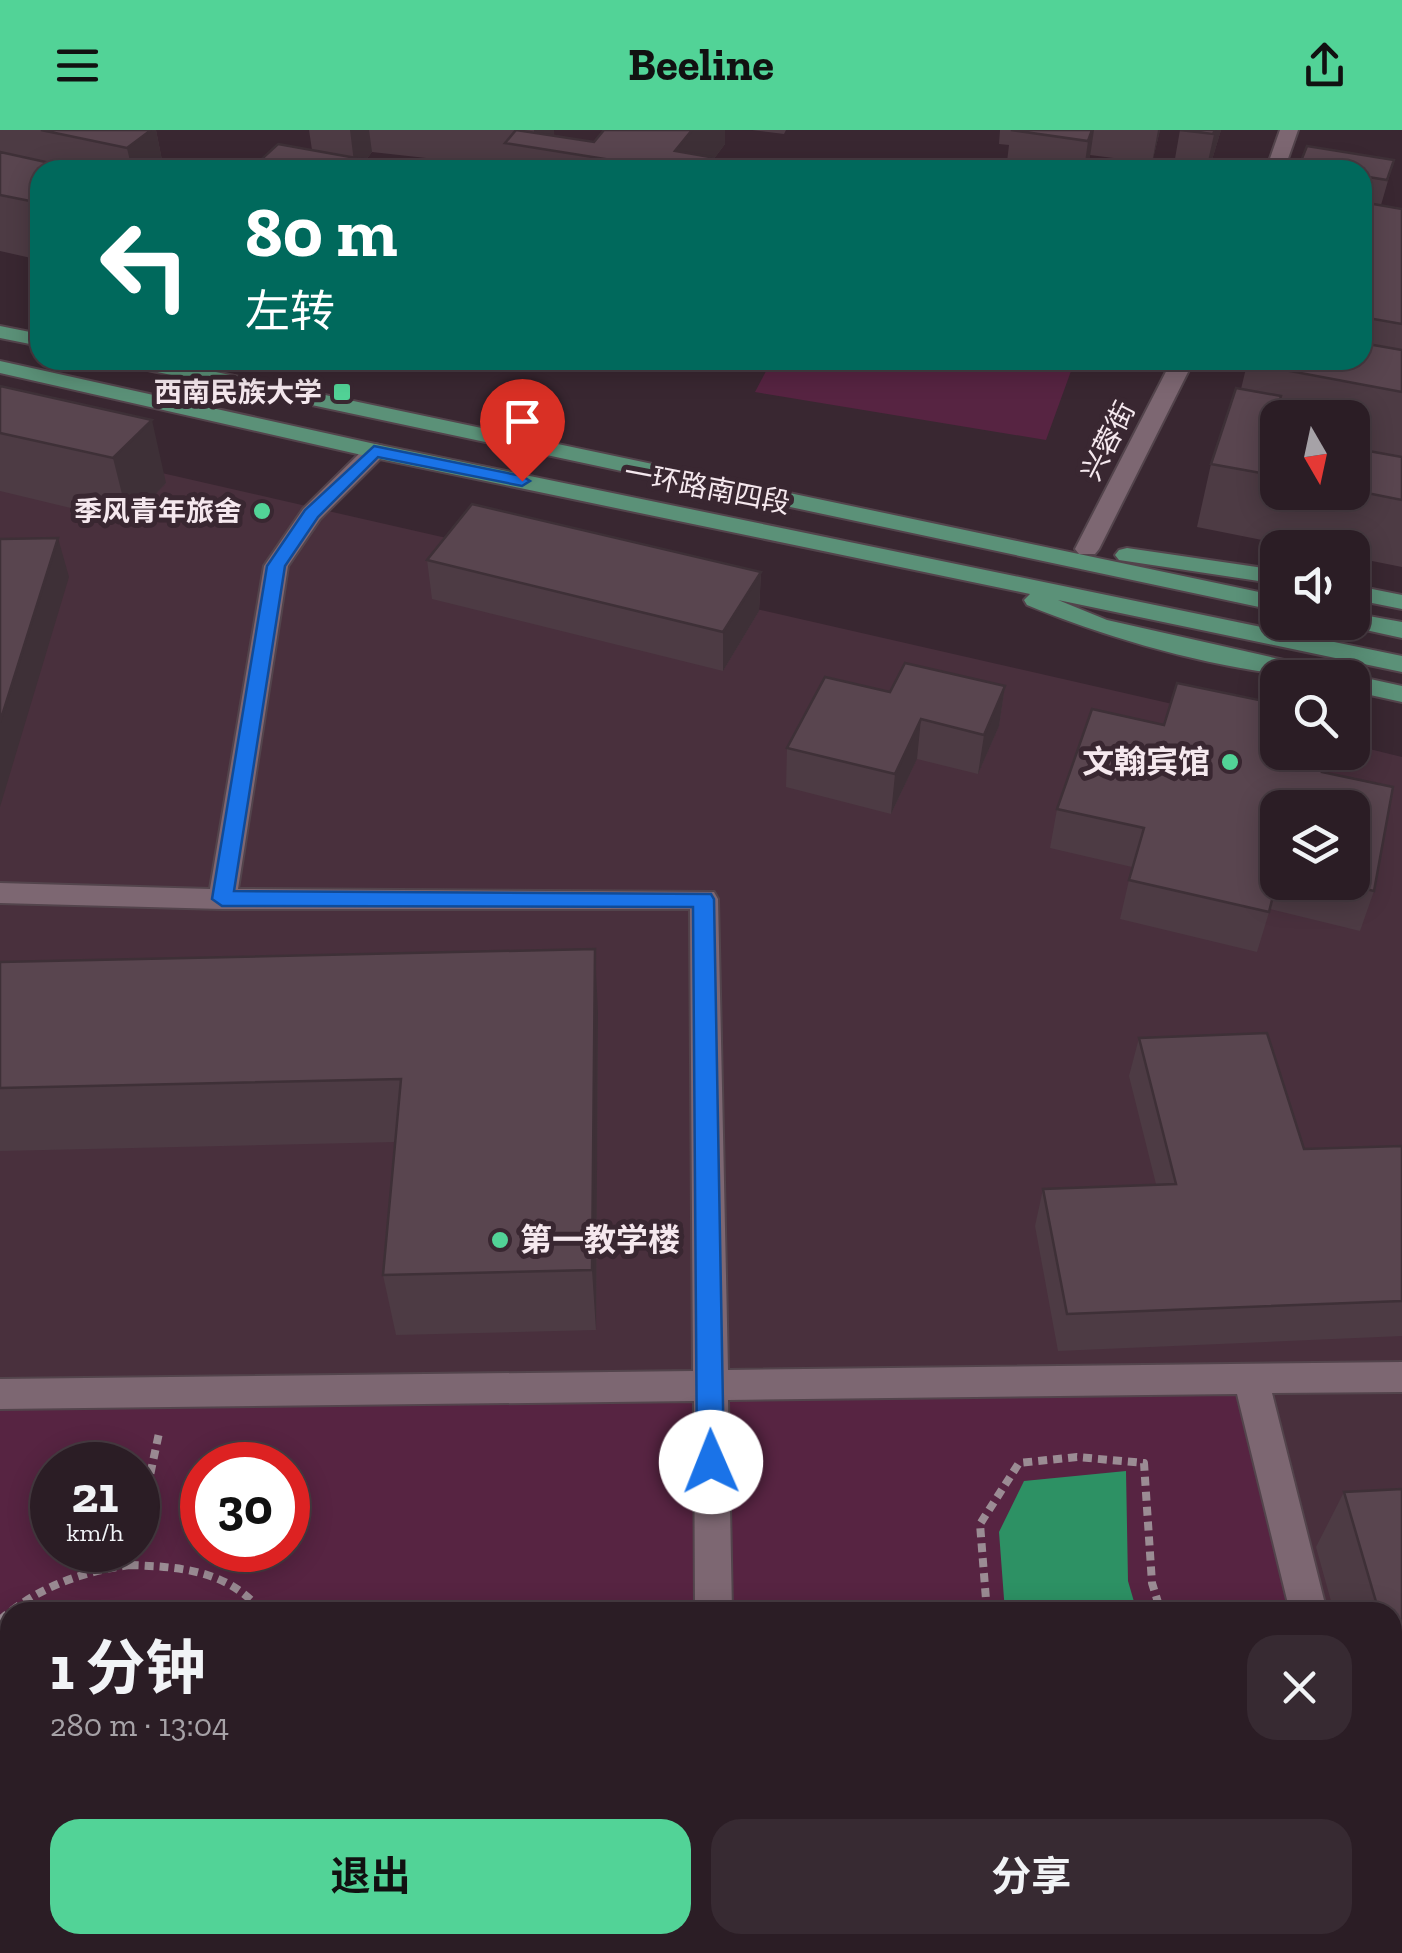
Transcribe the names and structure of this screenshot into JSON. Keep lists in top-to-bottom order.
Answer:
{
  "streets": {
    "main road": ["一环路南四段"],
    "street": ["兴蓉街"]
  },
  "places": {
    "transit": ["西南民族大学"],
    "other": ["季风青年旅舍", "文翰宾馆", "第一教学楼"]
  },
  "north": "bottom",
  "page": {
    "header": "Beeline",
    "turn": ["80 m", "左转"],
    "speed": "21 km/h",
    "limit": "30",
    "heading": ["1 分钟", "280 m · 13:04"],
    "buttons": ["退出", "分享"]
  }
}
